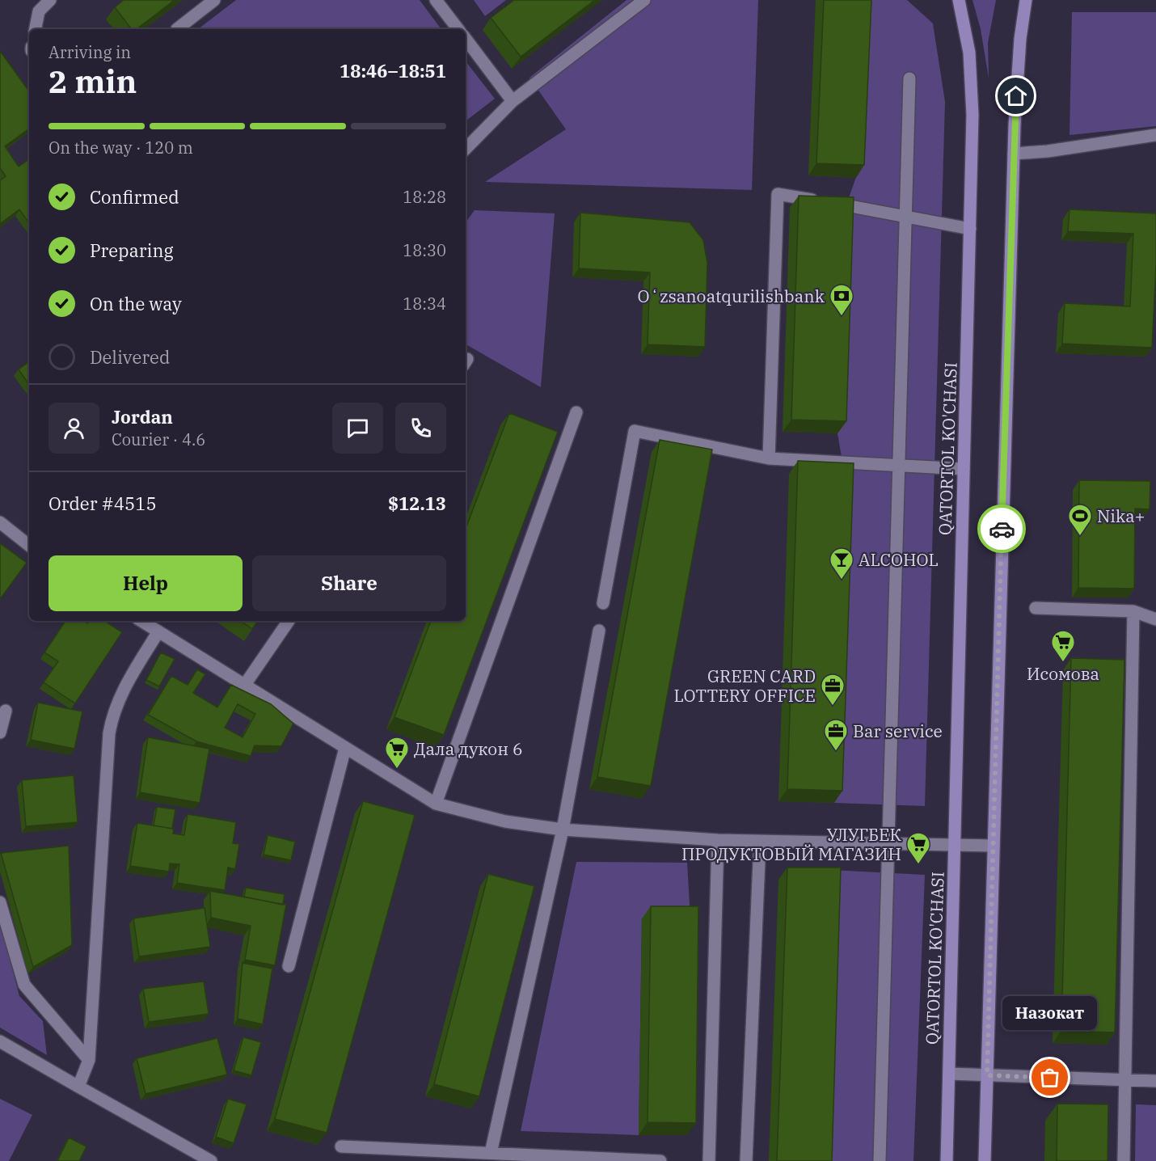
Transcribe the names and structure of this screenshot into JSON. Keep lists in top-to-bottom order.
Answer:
{
  "streets": {
    "main road": ["QATORTOL KO'CHASI"]
  },
  "places": {
    "bank": ["Oʻzsanoatqurilishbank"],
    "sports": ["Nika+"],
    "bar": ["ALCOHOL"],
    "supermarket": ["Исомова", "Дала дукон 6", "УЛУГБЕК ПРОДУКТОВЫЙ МАГАЗИН"],
    "office": ["GREEN CARD LOTTERY OFFICE", "Bar service"],
    "other": ["Назокат"]
  },
  "page": {
    "heading": ["2 min", "Arriving in", "18:46–18:51"],
    "panel": [
      "Jordan",
      "Courier · 4.6",
      "Order #4515",
      "$12.13"
    ],
    "bar": "On the way · 120 m",
    "list": [
      ["Confirmed", "18:28"],
      ["Preparing", "18:30"],
      ["On the way", "18:34"],
      "Delivered"
    ],
    "buttons": ["Help", "Share"],
    "bubble": "Назокат"
  }
}
